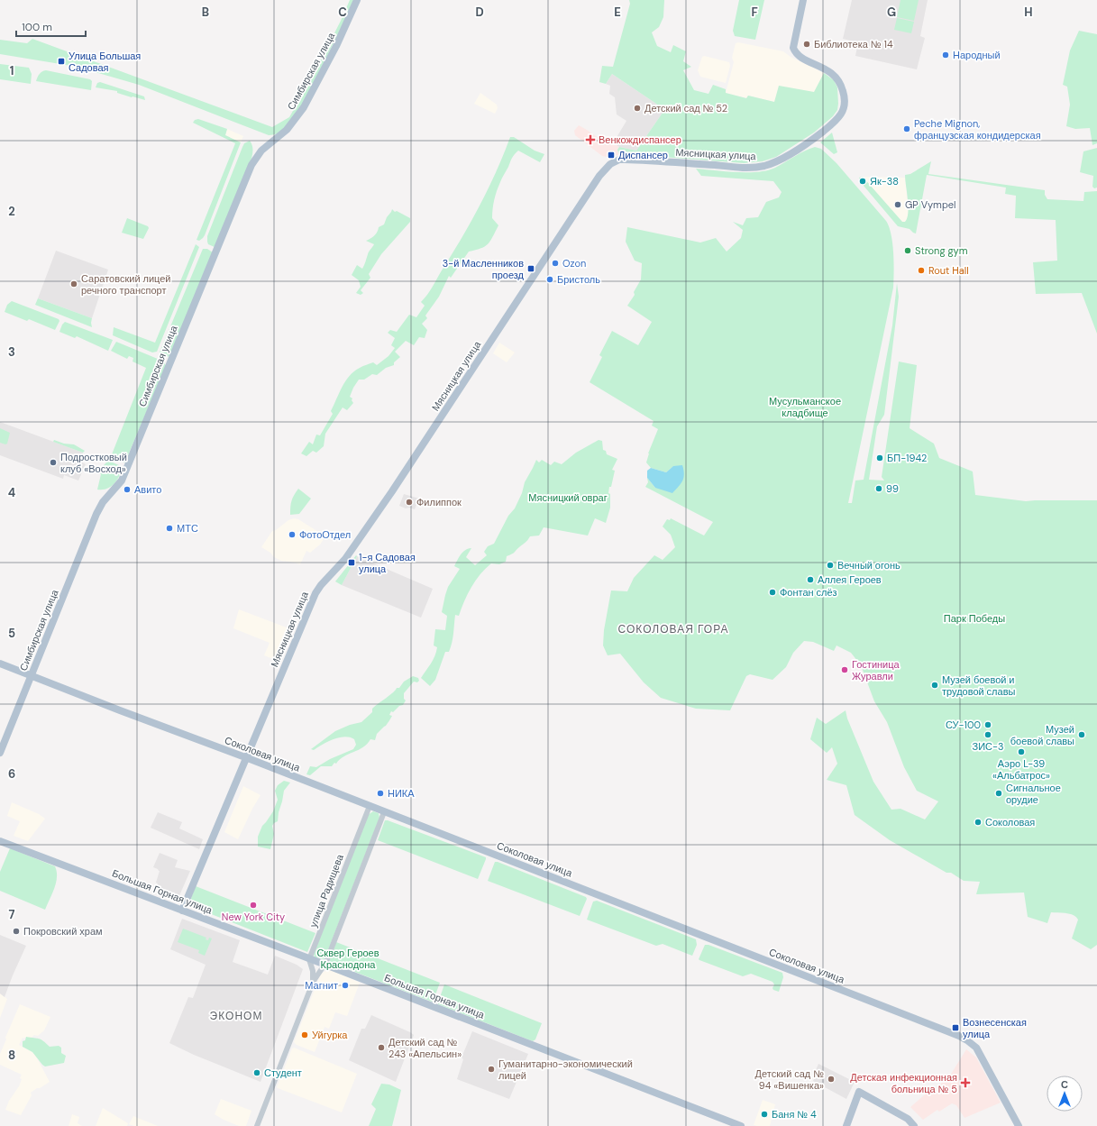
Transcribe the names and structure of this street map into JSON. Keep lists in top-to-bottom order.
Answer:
{
  "streets": {
    "main road": [
      "Симбирская улица",
      "Мясницкая улица",
      "Соколовая улица",
      "Большая Горная улица"
    ],
    "street": ["улица Радищева"]
  },
  "crossings": [
    ["Симбирская улица", "Соколовая улица"],
    ["Мясницкая улица", "Соколовая улица"],
    ["Мясницкая улица", "Большая Горная улица"],
    ["Соколовая улица", "улица Радищева"],
    ["улица Радищева", "Большая Горная улица"]
  ],
  "districts": ["СОКОЛОВАЯ ГОРА", "ЭКОНОМ"],
  "parks": [
    "Мусульманское кладбище",
    "Мясницкий овраг",
    "Парк Победы",
    "Сквер Героев Краснодона"
  ],
  "places": {
    "other": [
      "Библиотека № 14",
      "Народный",
      "Детский сад № 52",
      "Peche Mignon, французская кондидерская",
      "Як-38",
      "GP Vympel",
      "Strong gym",
      "Ozon",
      "Rout Hall",
      "Бристоль",
      "Саратовский лицей речного транспорт",
      "БП-1942",
      "Подростковый клуб «Восход»",
      "99",
      "Авито",
      "Филиппок",
      "МТС",
      "ФотоОтдел",
      "Вечный огонь",
      "Аллея Героев",
      "Фонтан слёз",
      "Гостиница Журавли",
      "Музей боевой и трудовой славы",
      "СУ-100",
      "ЗИС-3",
      "Музей боевой славы",
      "Аэро L-39 «Альбатрос»",
      "НИКА",
      "Сигнальное орудие",
      "Соколовая",
      "New York City",
      "Покровский храм",
      "Магнит",
      "Уйгурка",
      "Детский сад № 243 «Апельсин»",
      "Гуманитарно-экономический лицей",
      "Студент",
      "Детский сад № 94 «Вишенка»",
      "Баня № 4"
    ],
    "transit": [
      "Улица Большая Садовая",
      "Диспансер",
      "3-й Масленников проезд",
      "1-я Садовая улица",
      "Вознесенская улица"
    ],
    "health": ["Венкождиспансер", "Детская инфекционная больница № 5"]
  },
  "scale_bar": "100 m",
  "north": "top",
  "grid": {
    "columns": [
      "B",
      "C",
      "D",
      "E",
      "F",
      "G",
      "H"
    ],
    "rows": [
      "1",
      "2",
      "3",
      "4",
      "5",
      "6",
      "7",
      "8"
    ]
  }
}
